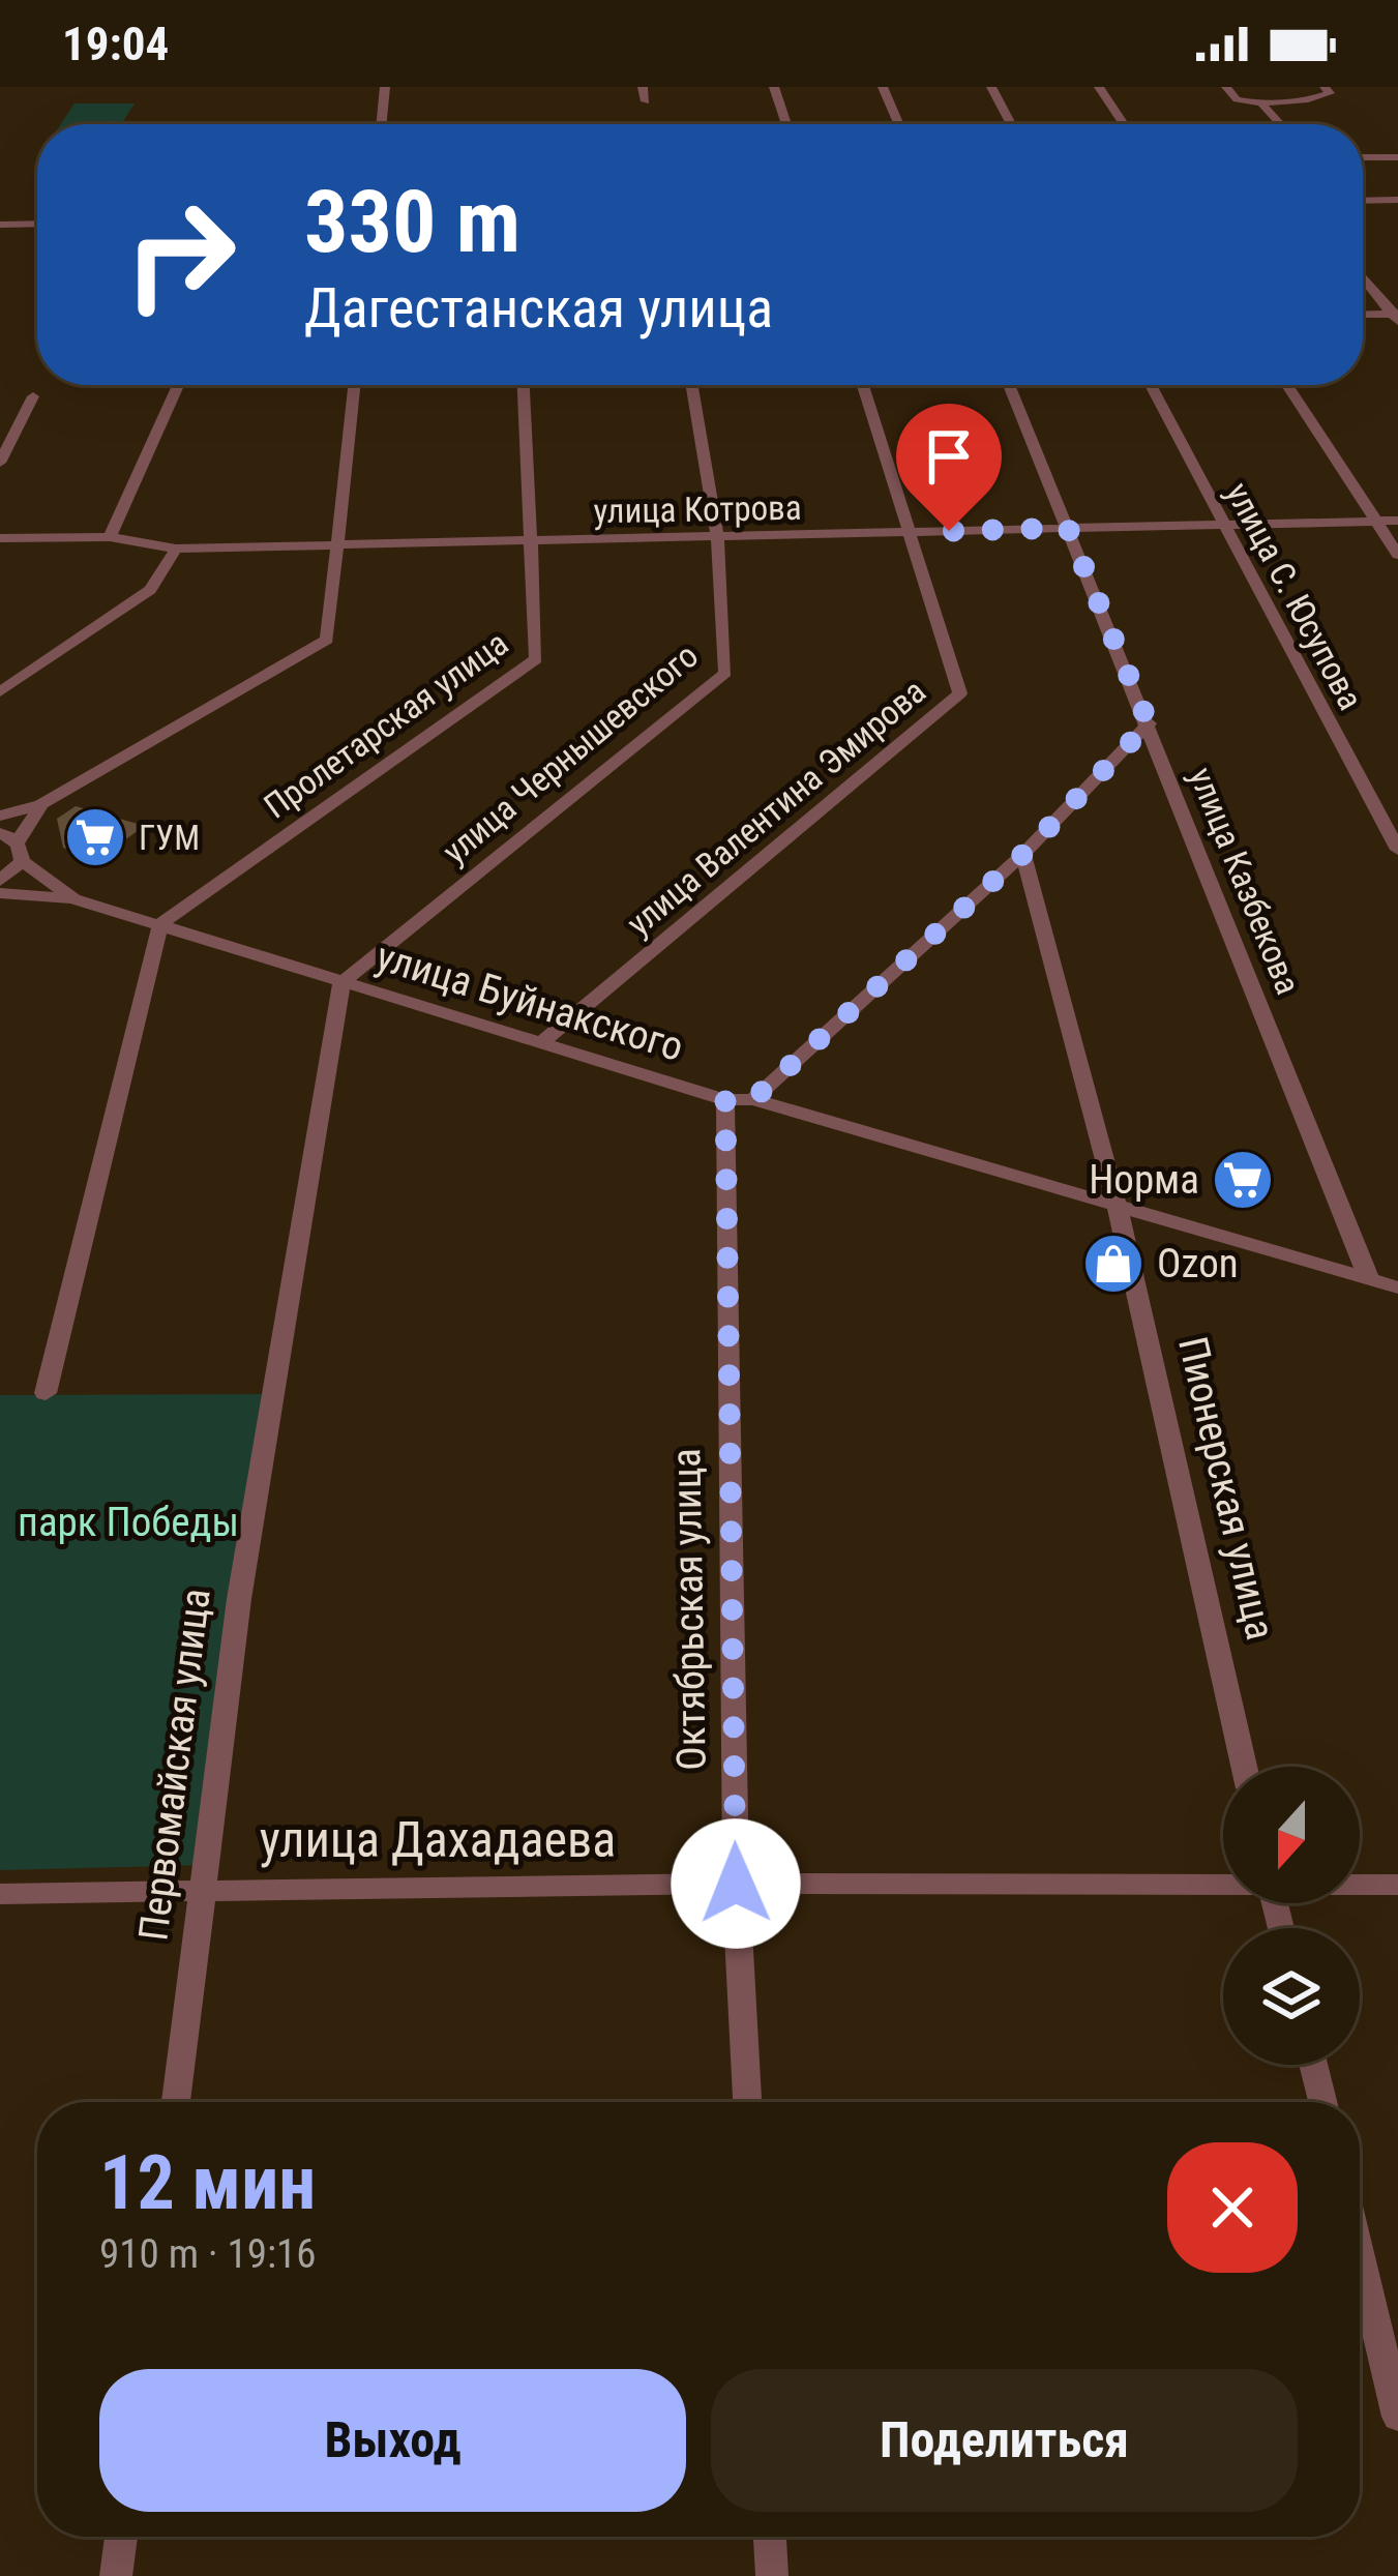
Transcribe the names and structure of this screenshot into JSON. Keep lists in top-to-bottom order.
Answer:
{
  "streets": {
    "street": [
      "улица Котрова",
      "улица С. Юсупова",
      "Пролетарская улица",
      "улица Чернышевского",
      "улица Валентина Эмирова",
      "улица Казбекова",
      "улица Буйнакского",
      "Пионерская улица",
      "Октябрьская улица",
      "Первомайская улица",
      "улица Дахадаева"
    ]
  },
  "crossings": [
    ["улица Котрова", "улица С. Юсупова"],
    ["улица Котрова", "Пролетарская улица"],
    ["улица Котрова", "улица Чернышевского"],
    ["улица Котрова", "улица Валентина Эмирова"],
    ["улица Котрова", "улица Казбекова"],
    ["Пролетарская улица", "улица Буйнакского"],
    ["улица Чернышевского", "улица Буйнакского"],
    ["улица Чернышевского", "Первомайская улица"],
    ["улица Валентина Эмирова", "улица Буйнакского"],
    ["улица Казбекова", "улица Буйнакского"],
    ["улица Буйнакского", "Пионерская улица"],
    ["улица Буйнакского", "Октябрьская улица"],
    ["улица Буйнакского", "Первомайская улица"],
    ["Октябрьская улица", "улица Дахадаева"],
    ["Первомайская улица", "улица Дахадаева"]
  ],
  "parks": ["парк Победы"],
  "places": {
    "supermarket": ["ГУМ", "Норма"],
    "shop": ["Ozon"]
  },
  "north": "bottom",
  "page": {
    "status": "19:04",
    "turn": ["330 m", "Дагестанская улица"],
    "heading": ["12 мин", "910 m · 19:16"],
    "buttons": ["Выход", "Поделиться"]
  }
}
